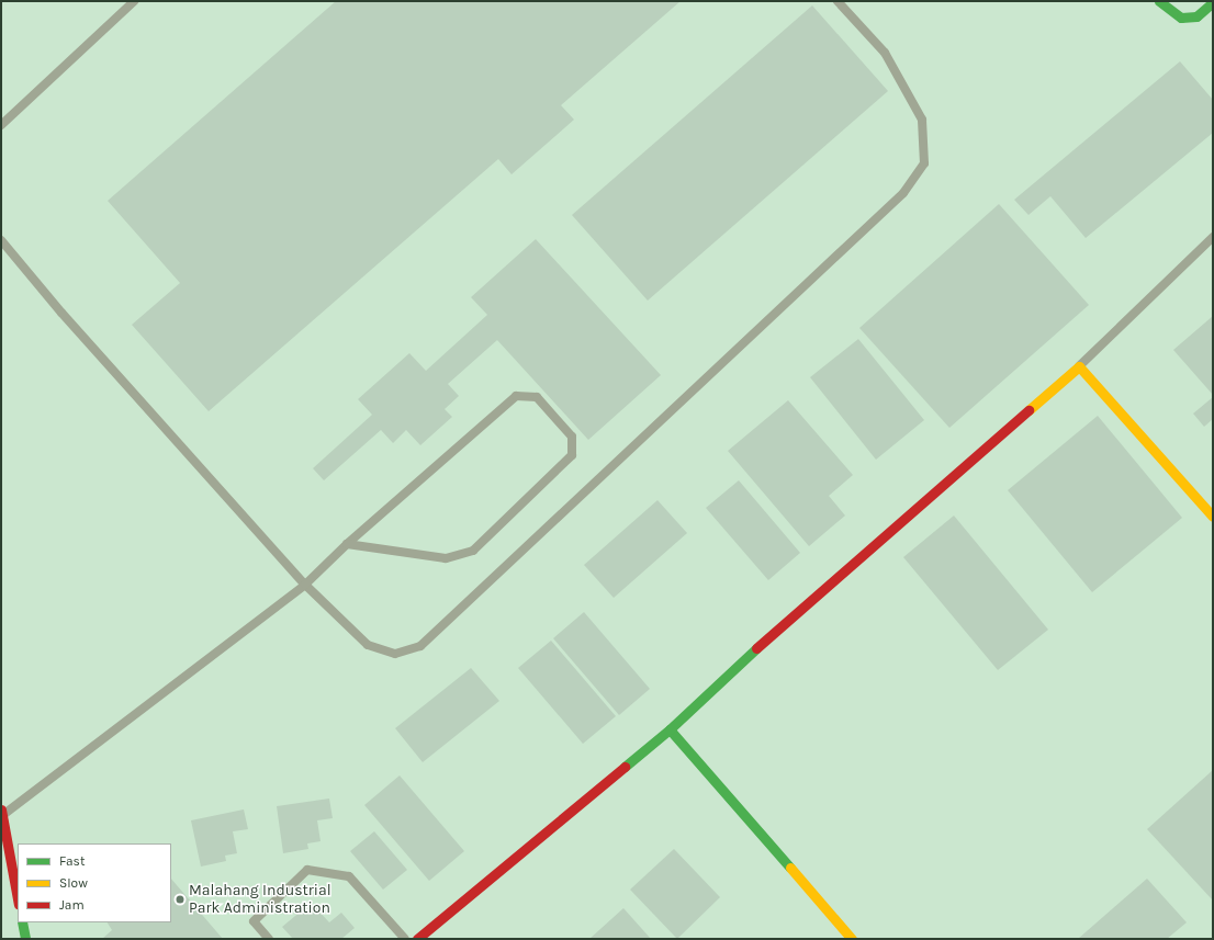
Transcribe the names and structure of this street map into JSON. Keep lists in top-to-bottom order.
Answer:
{
  "places": ["Malahang Industrial Park Administration"],
  "legend": ["Fast", "Slow", "Jam"]
}
